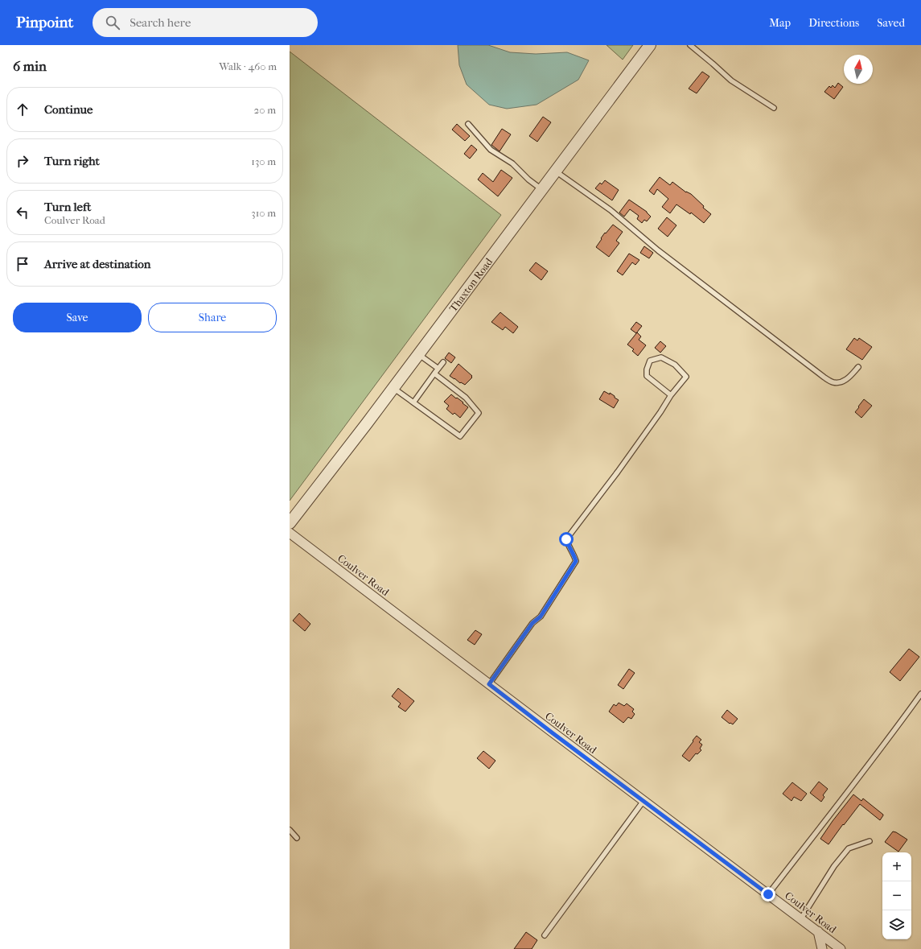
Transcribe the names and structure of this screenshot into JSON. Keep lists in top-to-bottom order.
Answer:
{
  "streets": {
    "street": ["Thaxton Road", "Coulver Road"]
  },
  "north": "top",
  "page": {
    "header": "Pinpoint",
    "search": "Search here",
    "nav": ["Map", "Directions", "Saved"],
    "heading": ["6 min", "Walk · 460 m"],
    "list": [
      ["Continue", "20 m"],
      ["Turn right", "130 m"],
      ["Turn left", "Coulver Road", "310 m"],
      "Arrive at destination"
    ],
    "buttons": ["Save", "Share"],
    "map_buttons": ["+", "−"]
  }
}
